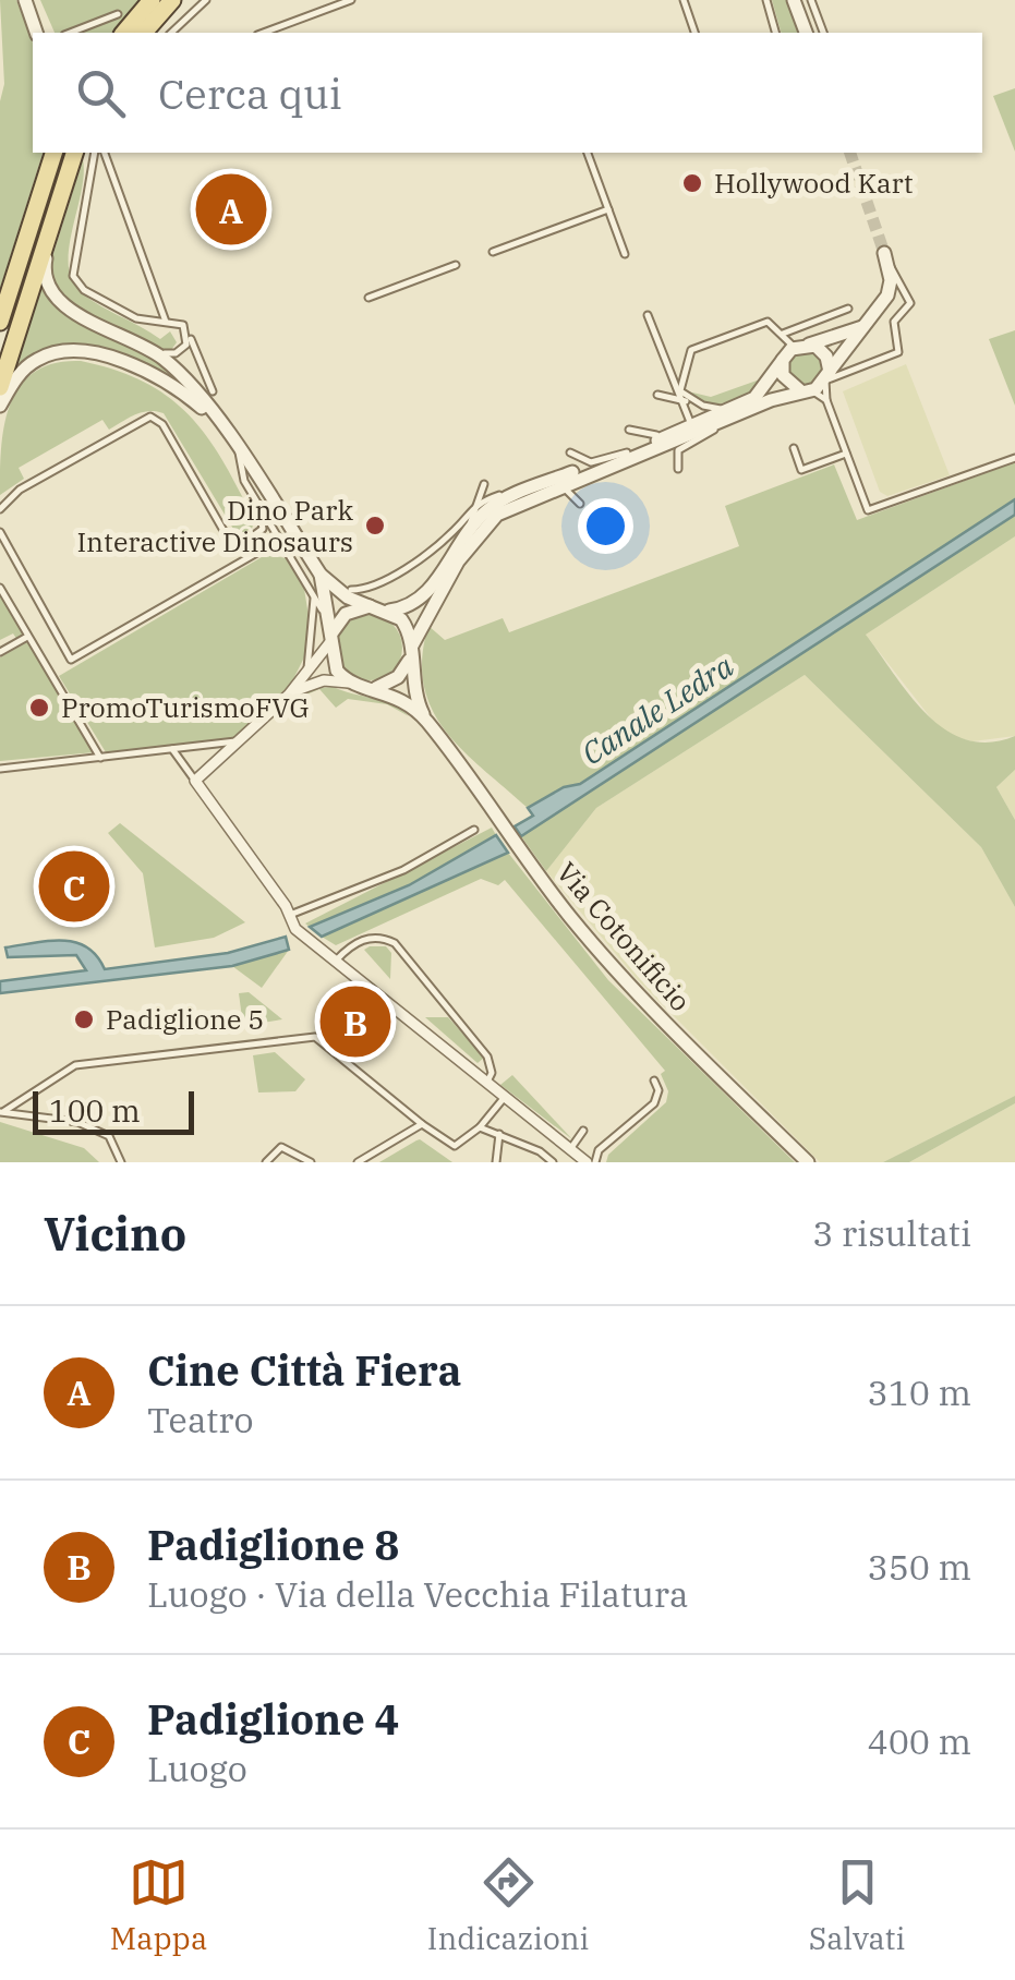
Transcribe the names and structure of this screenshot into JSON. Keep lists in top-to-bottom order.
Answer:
{
  "streets": {
    "street": ["Via Cotonificio"]
  },
  "water": ["Canale Ledra"],
  "places": [
    "Hollywood Kart",
    "Dino Park Interactive Dinosaurs",
    "PromoTurismoFVG",
    "Padiglione 5"
  ],
  "scale_bar": "100 m",
  "page": {
    "search": "Cerca qui",
    "pins": ["A", "C", "B"],
    "scale": "100 m",
    "heading": ["Vicino", "3 risultati"],
    "list": [
      {
        "mark": "A",
        "name": "Cine Città Fiera",
        "note": "Teatro",
        "value": "310 m"
      },
      {
        "mark": "B",
        "name": "Padiglione 8",
        "note": "Luogo · Via della Vecchia Filatura",
        "value": "350 m"
      },
      {
        "mark": "C",
        "name": "Padiglione 4",
        "note": "Luogo",
        "value": "400 m"
      }
    ],
    "nav": ["Mappa", "Indicazioni", "Salvati"]
  }
}
